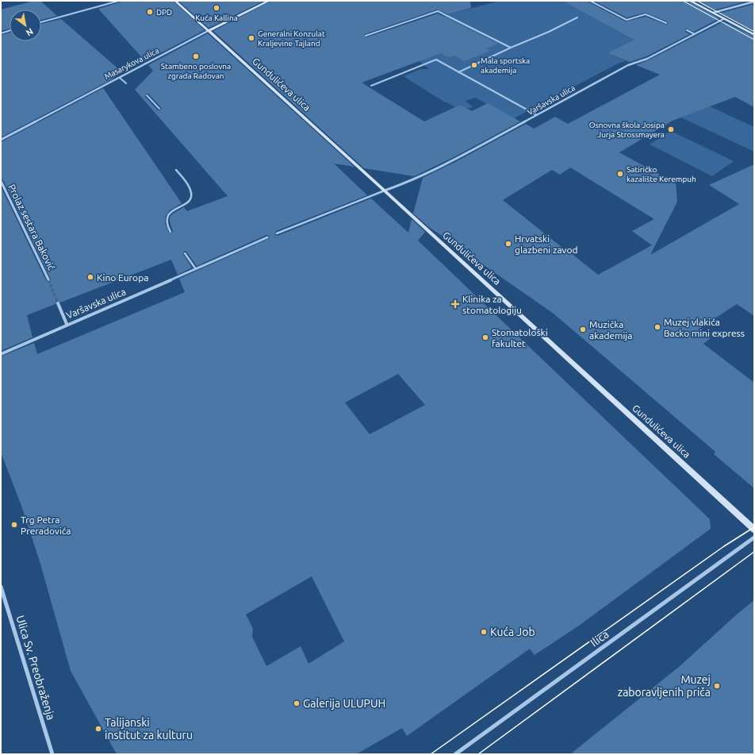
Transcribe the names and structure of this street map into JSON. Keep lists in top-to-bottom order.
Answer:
{
  "streets": {
    "street": [
      "Masarykova ulica",
      "Gundulićeva ulica",
      "Varšavska ulica",
      "Prolaz sestara Baković",
      "Ilica",
      "Ulica Sv. Preobraženja"
    ]
  },
  "crossings": [
    ["Masarykova ulica", "Gundulićeva ulica"],
    ["Gundulićeva ulica", "Varšavska ulica"]
  ],
  "places": {
    "other": [
      "Kuća Kallina",
      "DPD",
      "Generalni Konzulat Kraljevine Tajland",
      "Stambeno poslovna zgrada Radovan",
      "Mala sportska akademija",
      "Osnovna škola Josipa Jurja Strossmayera",
      "Satiričko kazalište Kerempuh",
      "Hrvatski glazbeni zavod",
      "Kino Europa",
      "Muzej vlakića Backo mini express",
      "Muzička akademija",
      "Stomatološki fakultet",
      "Trg Petra Preradovića",
      "Kuća Job",
      "Muzej zaboravljenih priča",
      "Galerija ULUPUH",
      "Talijanski institut za kulturu"
    ],
    "health": ["Klinika za stomatologiju"]
  },
  "north": "bottom right"
}
